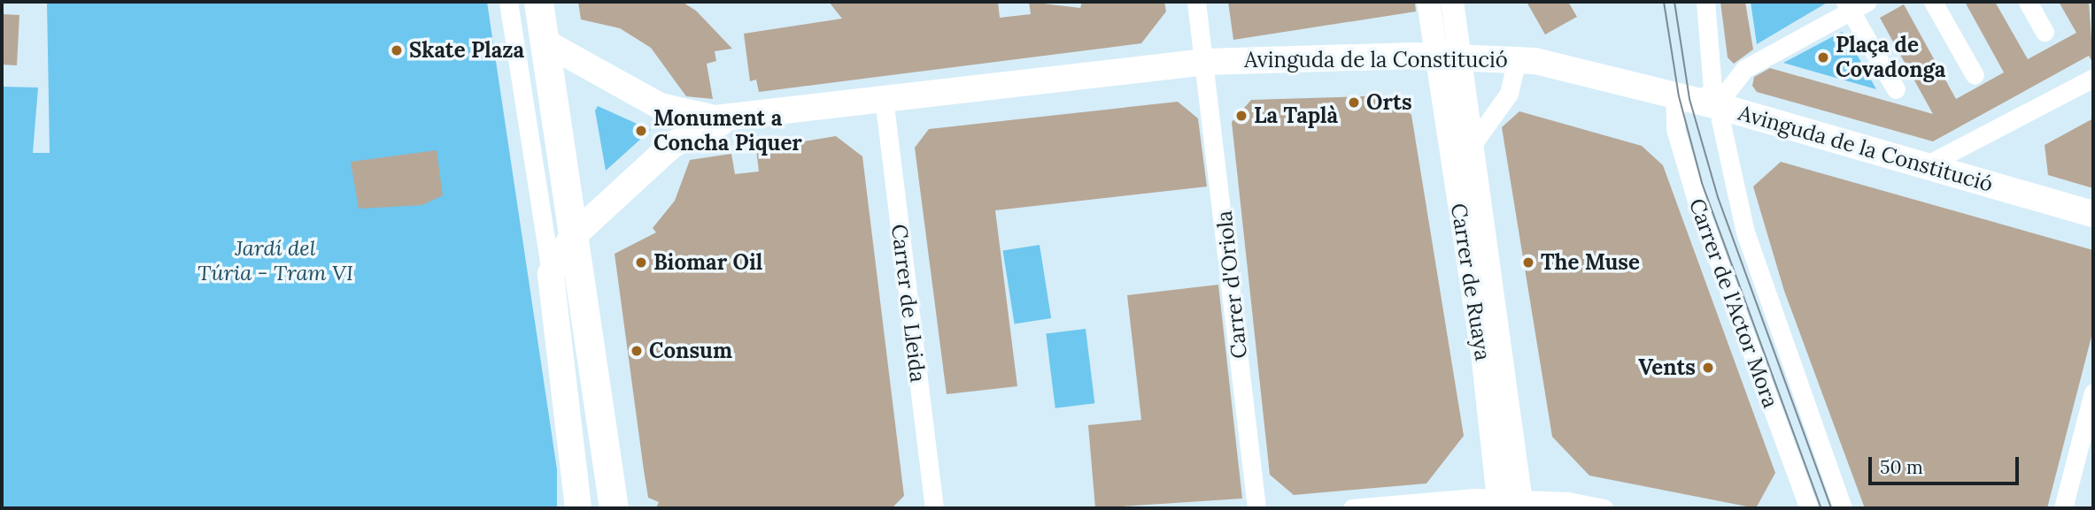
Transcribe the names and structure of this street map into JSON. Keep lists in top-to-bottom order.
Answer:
{
  "streets": {
    "main road": ["Avinguda de la Constitució"],
    "street": [
      "Carrer de Ruaya",
      "Carrer d'Oriola",
      "Carrer de Lleida",
      "Carrer de l'Actor Mora"
    ]
  },
  "crossings": [
    ["Avinguda de la Constitució", "Carrer de Ruaya"],
    ["Avinguda de la Constitució", "Carrer d'Oriola"],
    ["Avinguda de la Constitució", "Carrer de Lleida"],
    ["Avinguda de la Constitució", "Carrer de l'Actor Mora"]
  ],
  "parks": ["Jardí del Túria - Tram VI"],
  "places": [
    "Skate Plaza",
    "Plaça de Covadonga",
    "Orts",
    "La Taplà",
    "Monument a Concha Piquer",
    "Biomar Oil",
    "The Muse",
    "Consum",
    "Vents"
  ],
  "scale_bar": "50 m"
}
